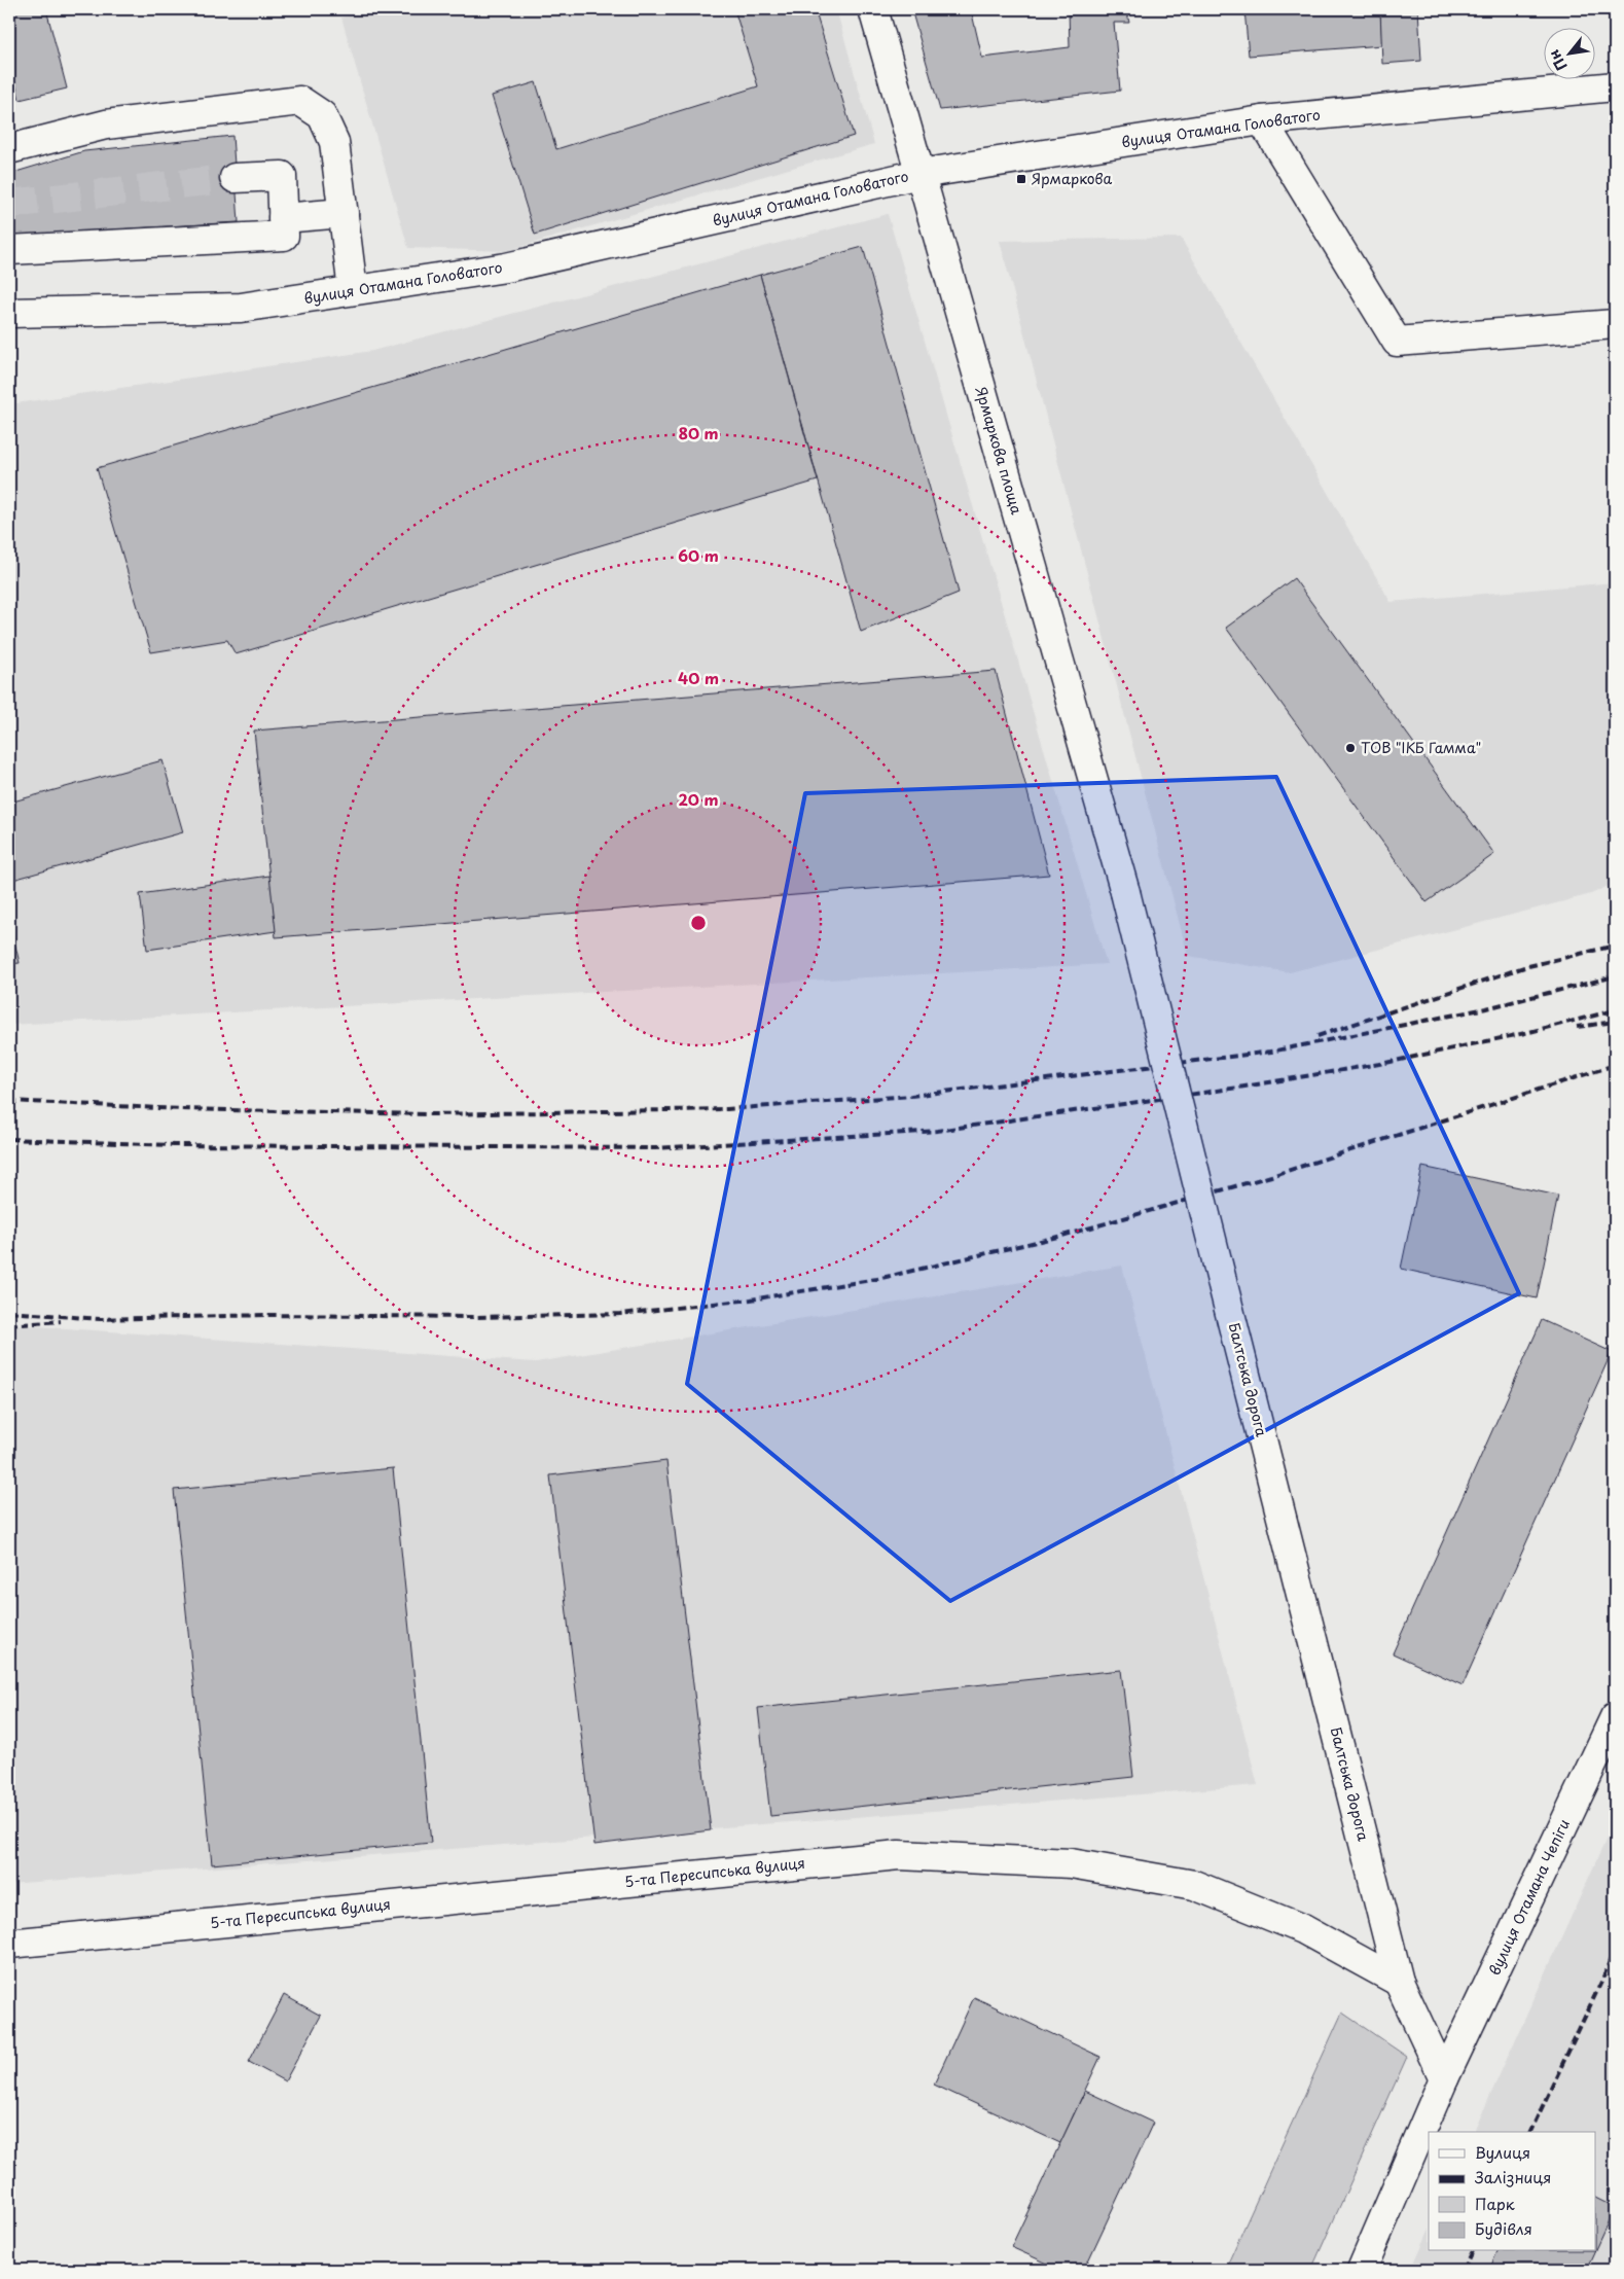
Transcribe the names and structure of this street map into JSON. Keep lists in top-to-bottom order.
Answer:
{
  "streets": {
    "street": [
      "вулиця Отамана Головатого",
      "Ярмаркова площа",
      "Балтська дорога",
      "5-та Пересипська вулиця",
      "вулиця Отамана Чепіги"
    ]
  },
  "crossings": [
    ["вулиця Отамана Головатого", "Ярмаркова площа"],
    ["Ярмаркова площа", "Балтська дорога"],
    ["Балтська дорога", "5-та Пересипська вулиця"],
    ["Балтська дорога", "вулиця Отамана Чепіги"]
  ],
  "places": {
    "transit": ["Ярмаркова"],
    "other": ["ТОВ \"ІКБ Гамма\""]
  },
  "legend": [
    "Вулиця",
    "Залізниця",
    "Парк",
    "Будівля"
  ],
  "north": "bottom left",
  "rings": [
    "80 m",
    "60 m",
    "40 m",
    "20 m"
  ]
}
